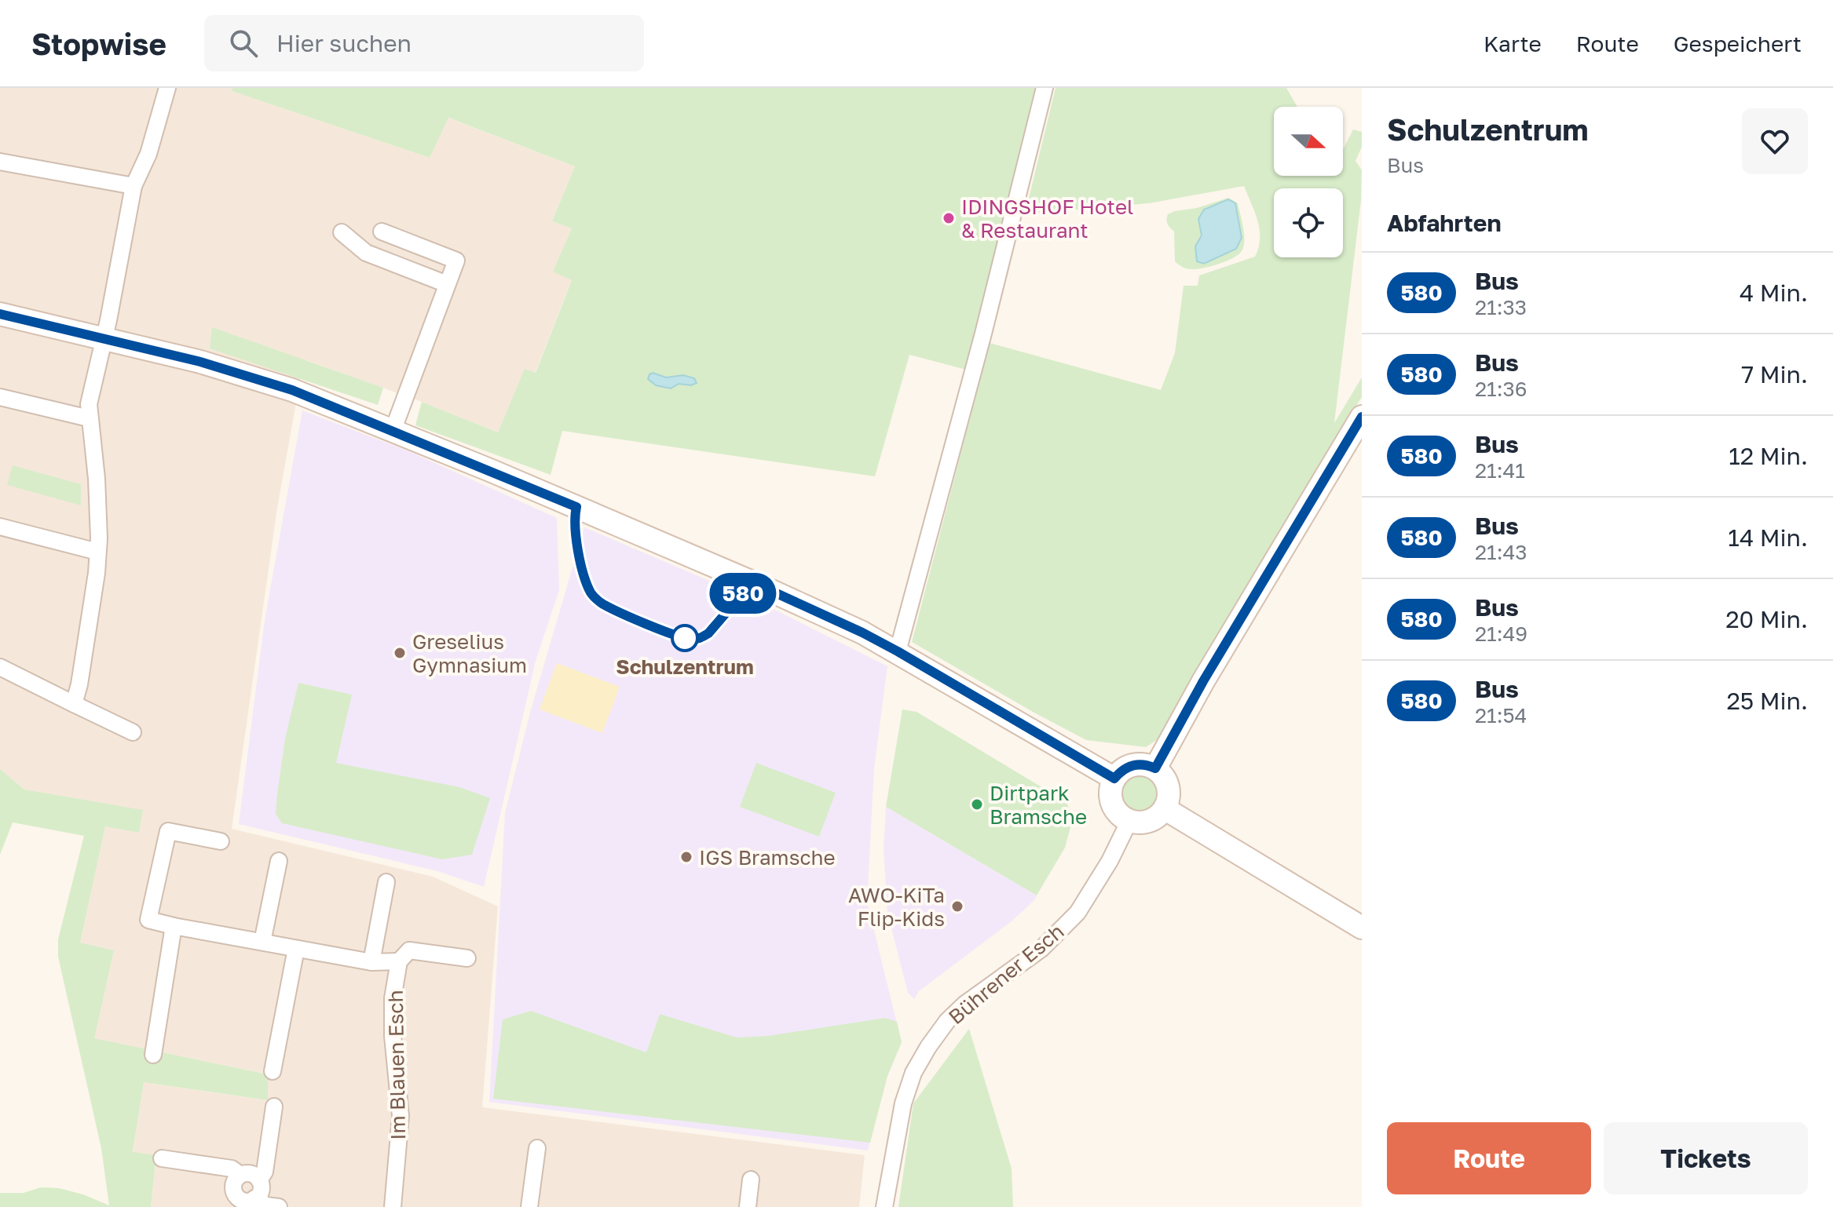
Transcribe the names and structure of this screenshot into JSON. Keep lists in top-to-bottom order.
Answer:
{
  "streets": {
    "street": ["Bührener Esch", "Im Blauen Esch"]
  },
  "places": [
    "IDINGSHOF Hotel & Restaurant",
    "Schulzentrum",
    "Greselius Gymnasium",
    "Dirtpark Bramsche",
    "IGS Bramsche",
    "AWO-KiTa Flip-Kids"
  ],
  "lines": ["bus line 580"],
  "north": "right",
  "page": {
    "header": "Stopwise",
    "search": "Hier suchen",
    "nav": ["Karte", "Route", "Gespeichert"],
    "on_map": "580",
    "heading": [
      ["Schulzentrum", "Bus"],
      "Abfahrten"
    ],
    "list": [
      {
        "mark": "580",
        "name": "Bus",
        "note": "21:33",
        "value": "4 Min."
      },
      {
        "mark": "580",
        "name": "Bus",
        "note": "21:36",
        "value": "7 Min."
      },
      {
        "mark": "580",
        "name": "Bus",
        "note": "21:41",
        "value": "12 Min."
      },
      {
        "mark": "580",
        "name": "Bus",
        "note": "21:43",
        "value": "14 Min."
      },
      {
        "mark": "580",
        "name": "Bus",
        "note": "21:49",
        "value": "20 Min."
      },
      {
        "mark": "580",
        "name": "Bus",
        "note": "21:54",
        "value": "25 Min."
      }
    ],
    "buttons": ["Route", "Tickets"]
  }
}
